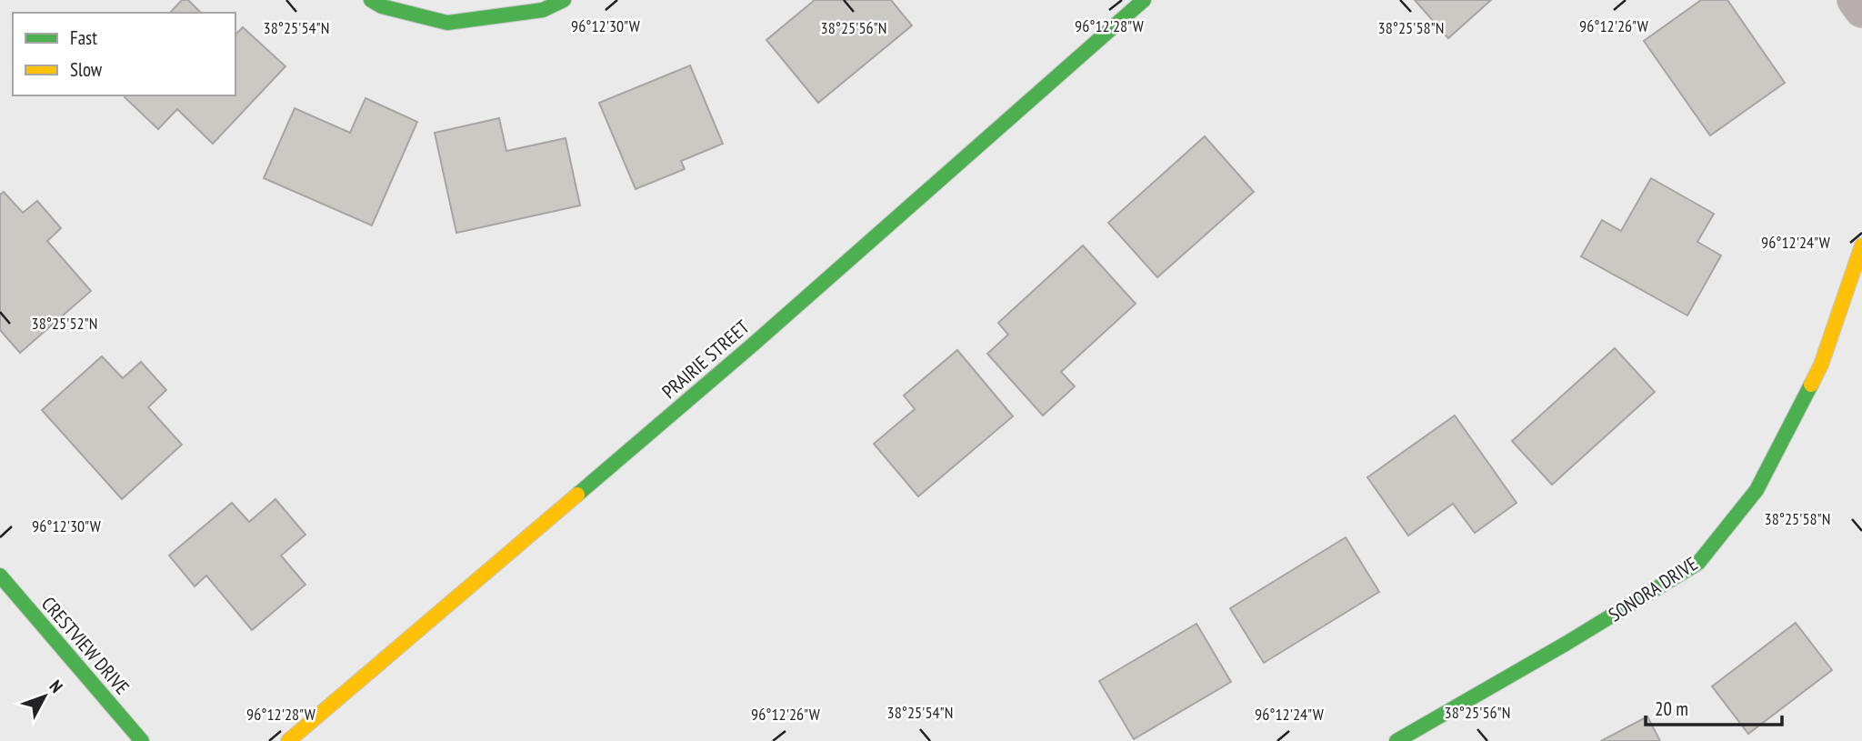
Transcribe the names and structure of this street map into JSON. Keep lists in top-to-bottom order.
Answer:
{
  "streets": {
    "street": ["PRAIRIE STREET", "SONORA DRIVE", "CRESTVIEW DRIVE"]
  },
  "legend": ["Fast", "Slow"],
  "scale_bar": "20 m",
  "north": "top right",
  "coordinates": [
    "96°12'30\"W",
    "96°12'28\"W",
    "96°12'26\"W",
    "38°25'54\"N",
    "38°25'56\"N",
    "38°25'58\"N",
    "96°12'24\"W",
    "38°25'52\"N"
  ]
}
